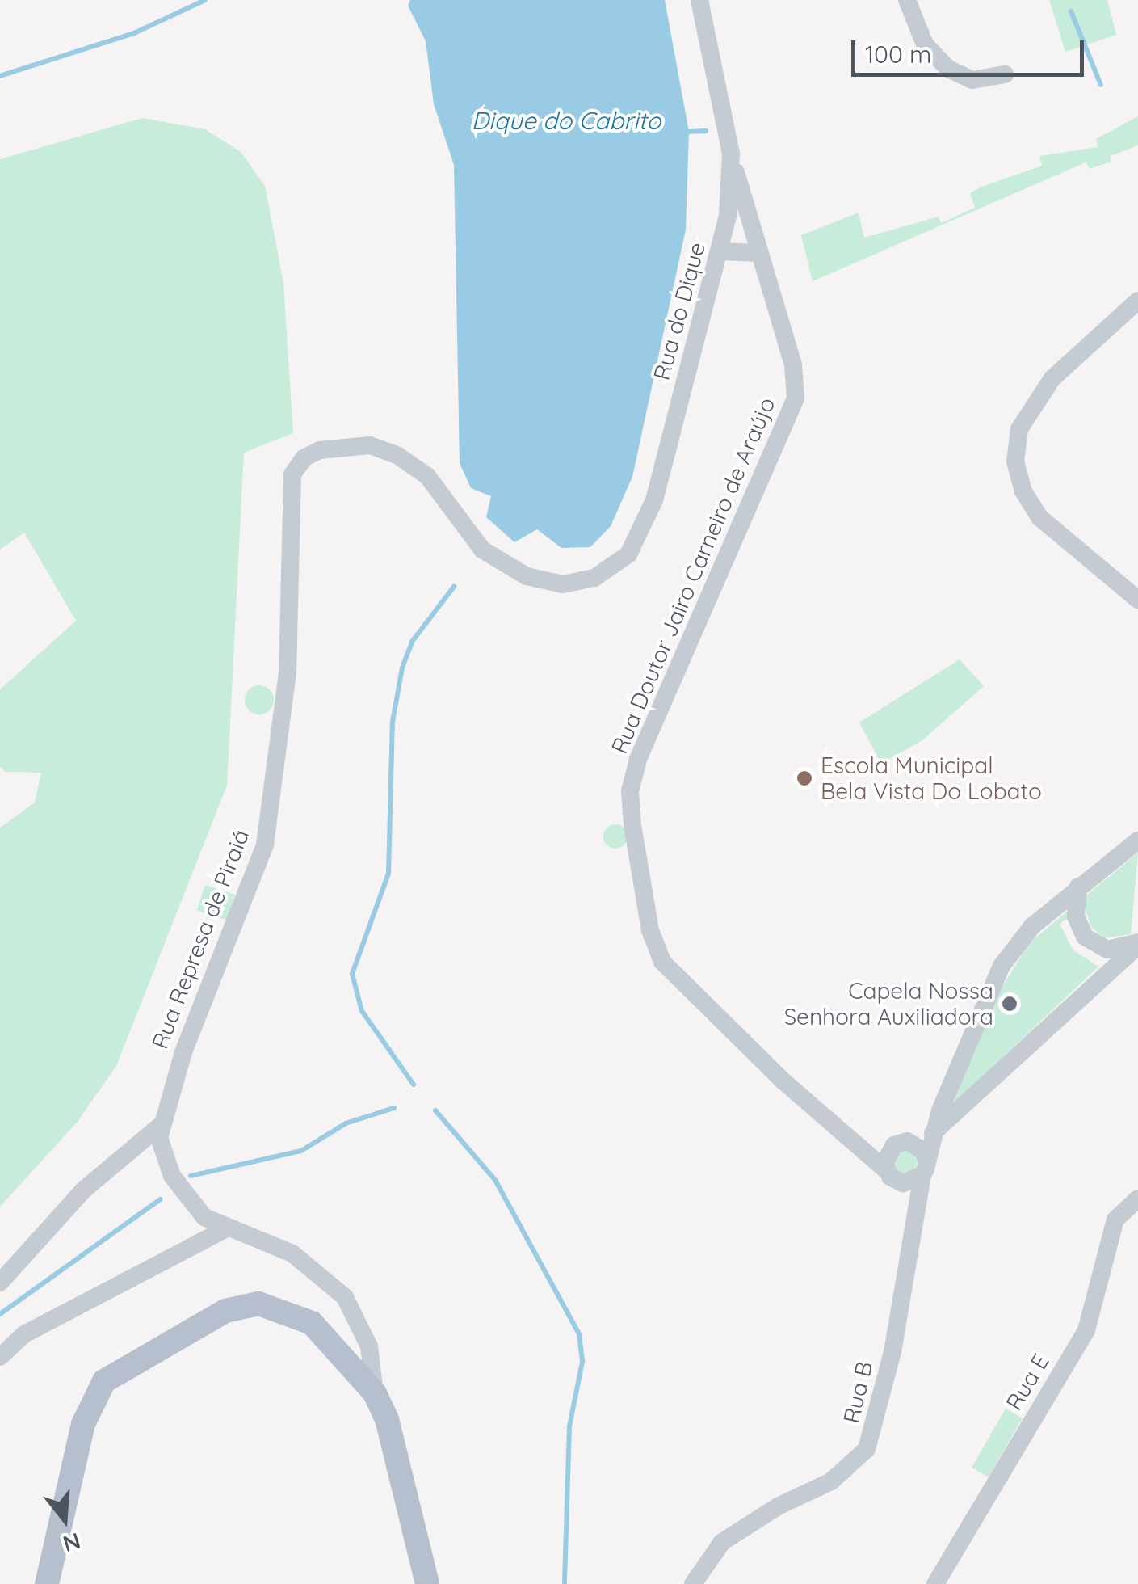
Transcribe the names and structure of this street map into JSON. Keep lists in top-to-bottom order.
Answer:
{
  "streets": {
    "street": [
      "Rua do Dique",
      "Rua Doutor Jairo Carneiro de Araújo",
      "Rua Represa de Piraiá",
      "Rua E",
      "Rua B"
    ]
  },
  "crossings": [
    ["Rua do Dique", "Rua Doutor Jairo Carneiro de Araújo"],
    ["Rua do Dique", "Rua Represa de Piraiá"],
    ["Rua Doutor Jairo Carneiro de Araújo", "Rua B"]
  ],
  "water": ["Dique do Cabrito"],
  "places": ["Escola Municipal Bela Vista Do Lobato", "Capela Nossa Senhora Auxiliadora"],
  "scale_bar": "100 m",
  "north": "bottom"
}
